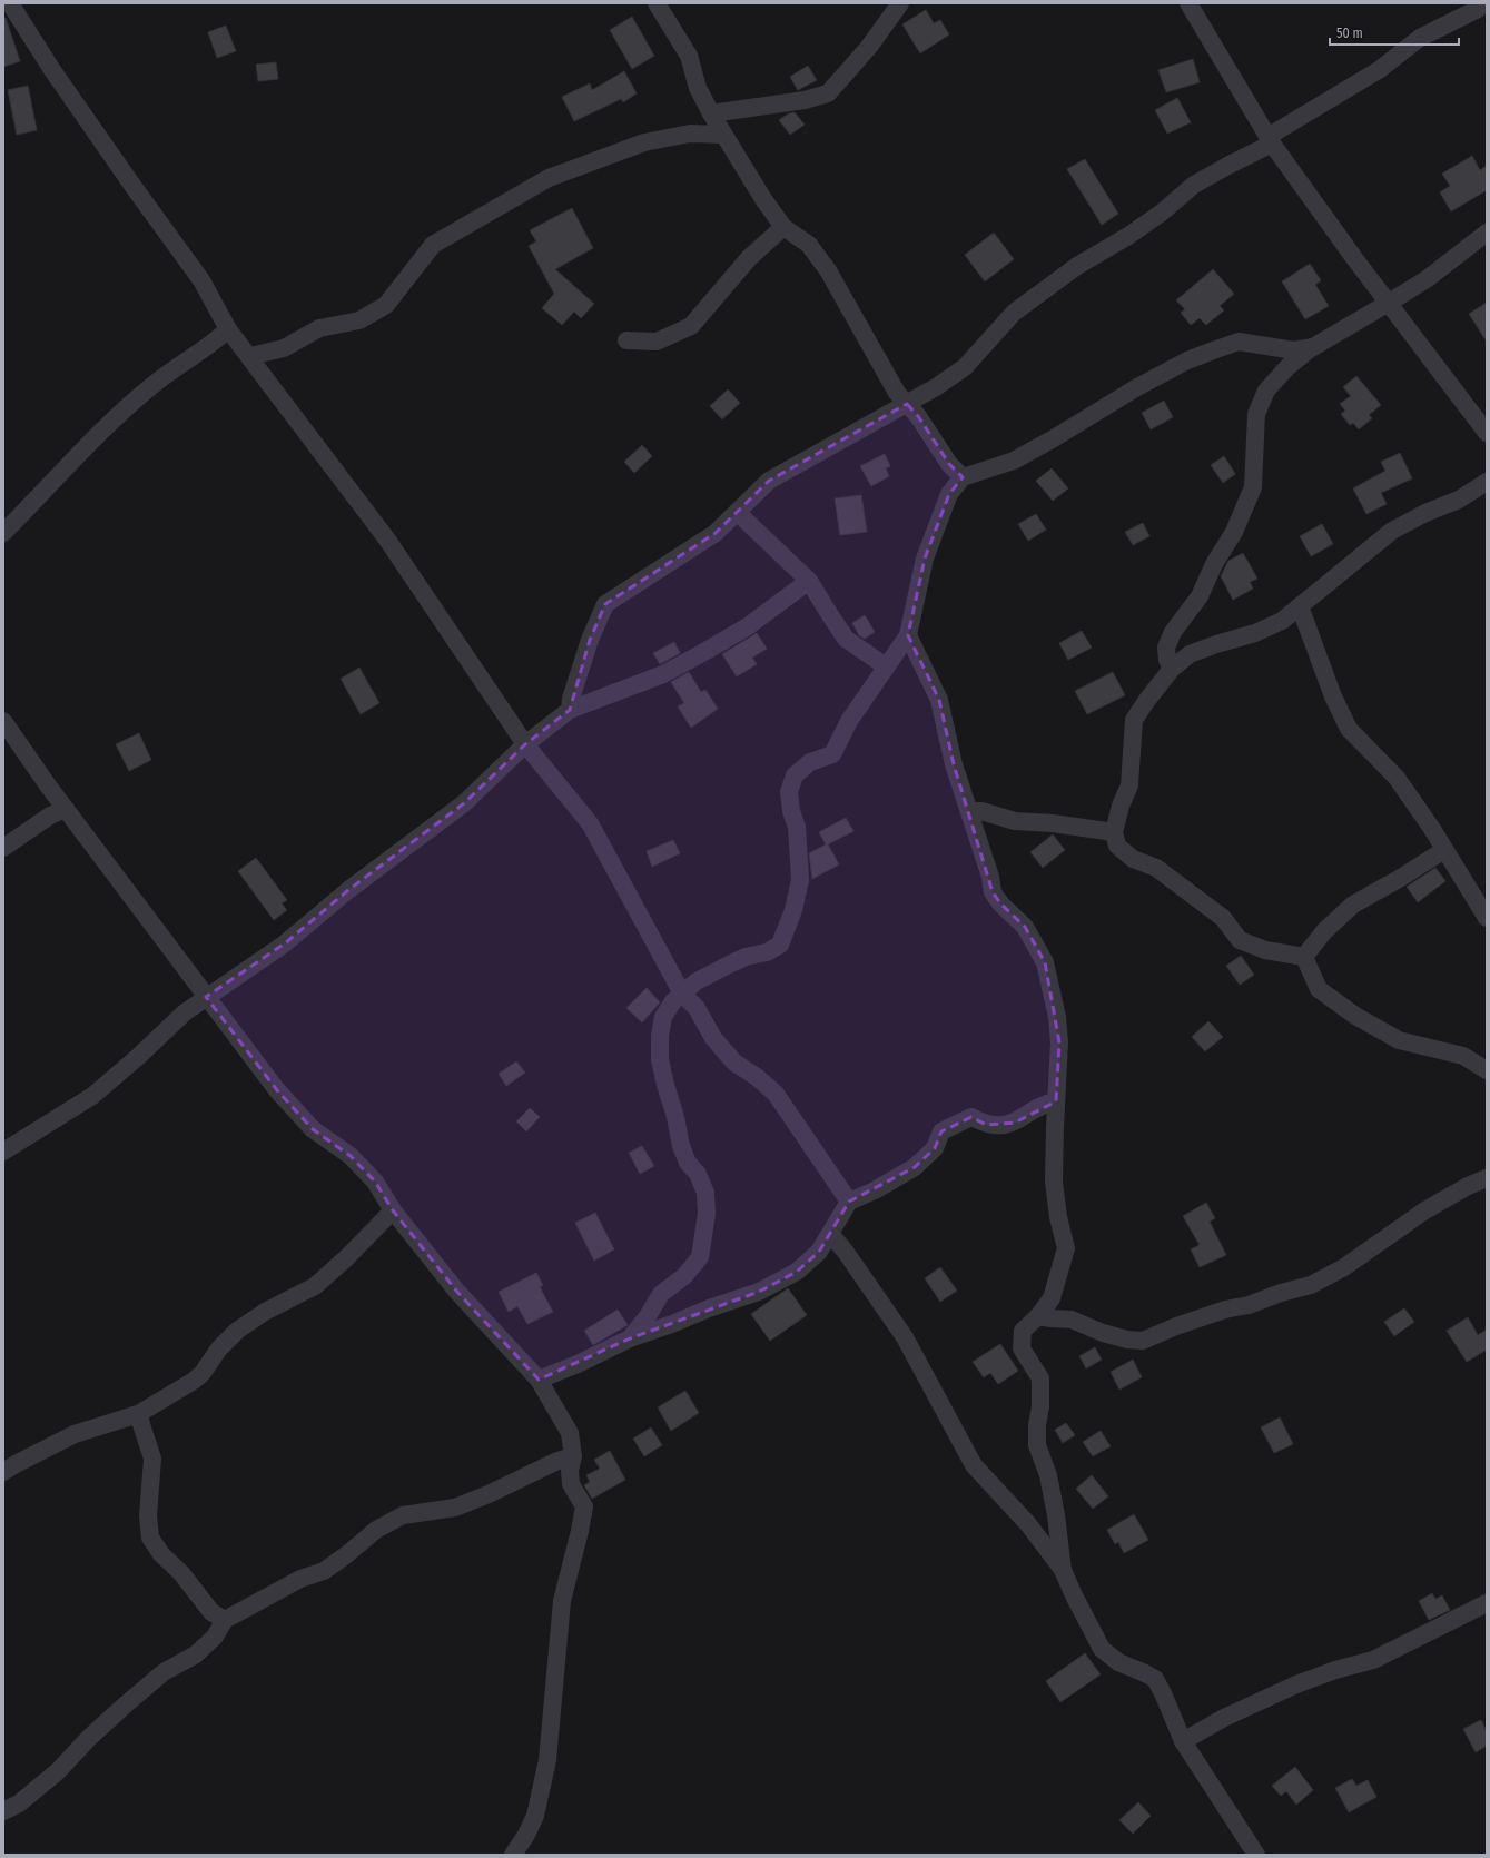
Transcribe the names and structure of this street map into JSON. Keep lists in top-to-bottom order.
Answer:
{
  "scale_bar": "50 m"
}
